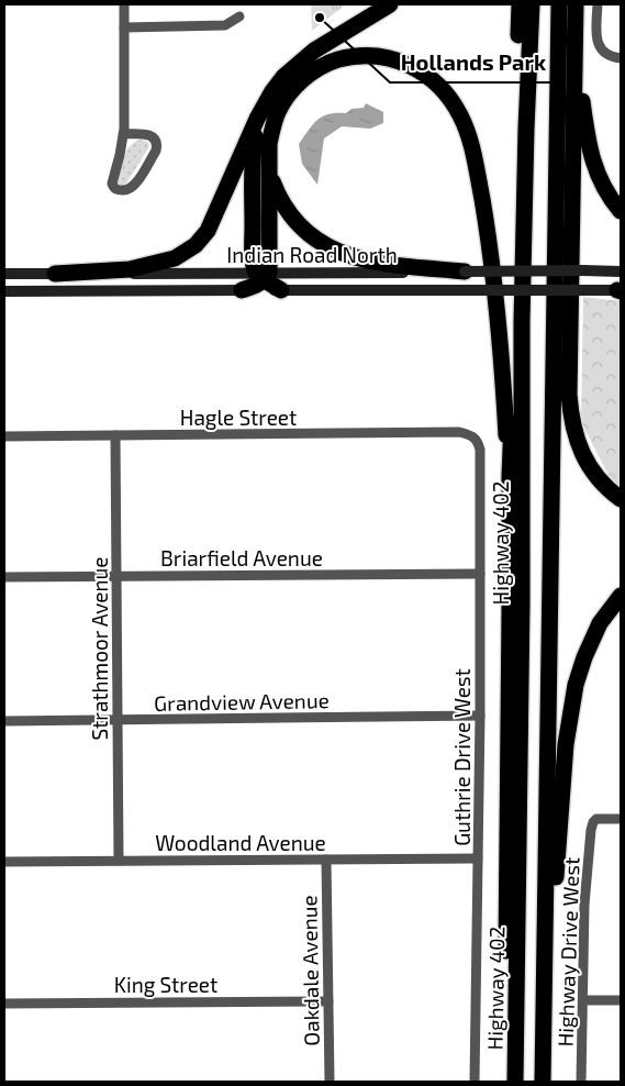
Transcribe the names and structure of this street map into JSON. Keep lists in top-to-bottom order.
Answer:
{
  "streets": {
    "highway": ["Highway 402"],
    "main road": ["Indian Road North"],
    "street": [
      "Hagle Street",
      "Briarfield Avenue",
      "Strathmoor Avenue",
      "Grandview Avenue",
      "Guthrie Drive West",
      "Woodland Avenue",
      "Highway Drive West",
      "Oakdale Avenue",
      "King Street"
    ]
  },
  "crossings": [
    ["Hagle Street", "Strathmoor Avenue"],
    ["Hagle Street", "Guthrie Drive West"],
    ["Briarfield Avenue", "Strathmoor Avenue"],
    ["Briarfield Avenue", "Guthrie Drive West"],
    ["Strathmoor Avenue", "Grandview Avenue"],
    ["Strathmoor Avenue", "Woodland Avenue"],
    ["Grandview Avenue", "Guthrie Drive West"],
    ["Guthrie Drive West", "Woodland Avenue"],
    ["Woodland Avenue", "Oakdale Avenue"],
    ["Oakdale Avenue", "King Street"]
  ],
  "places": ["Hollands Park"]
}
